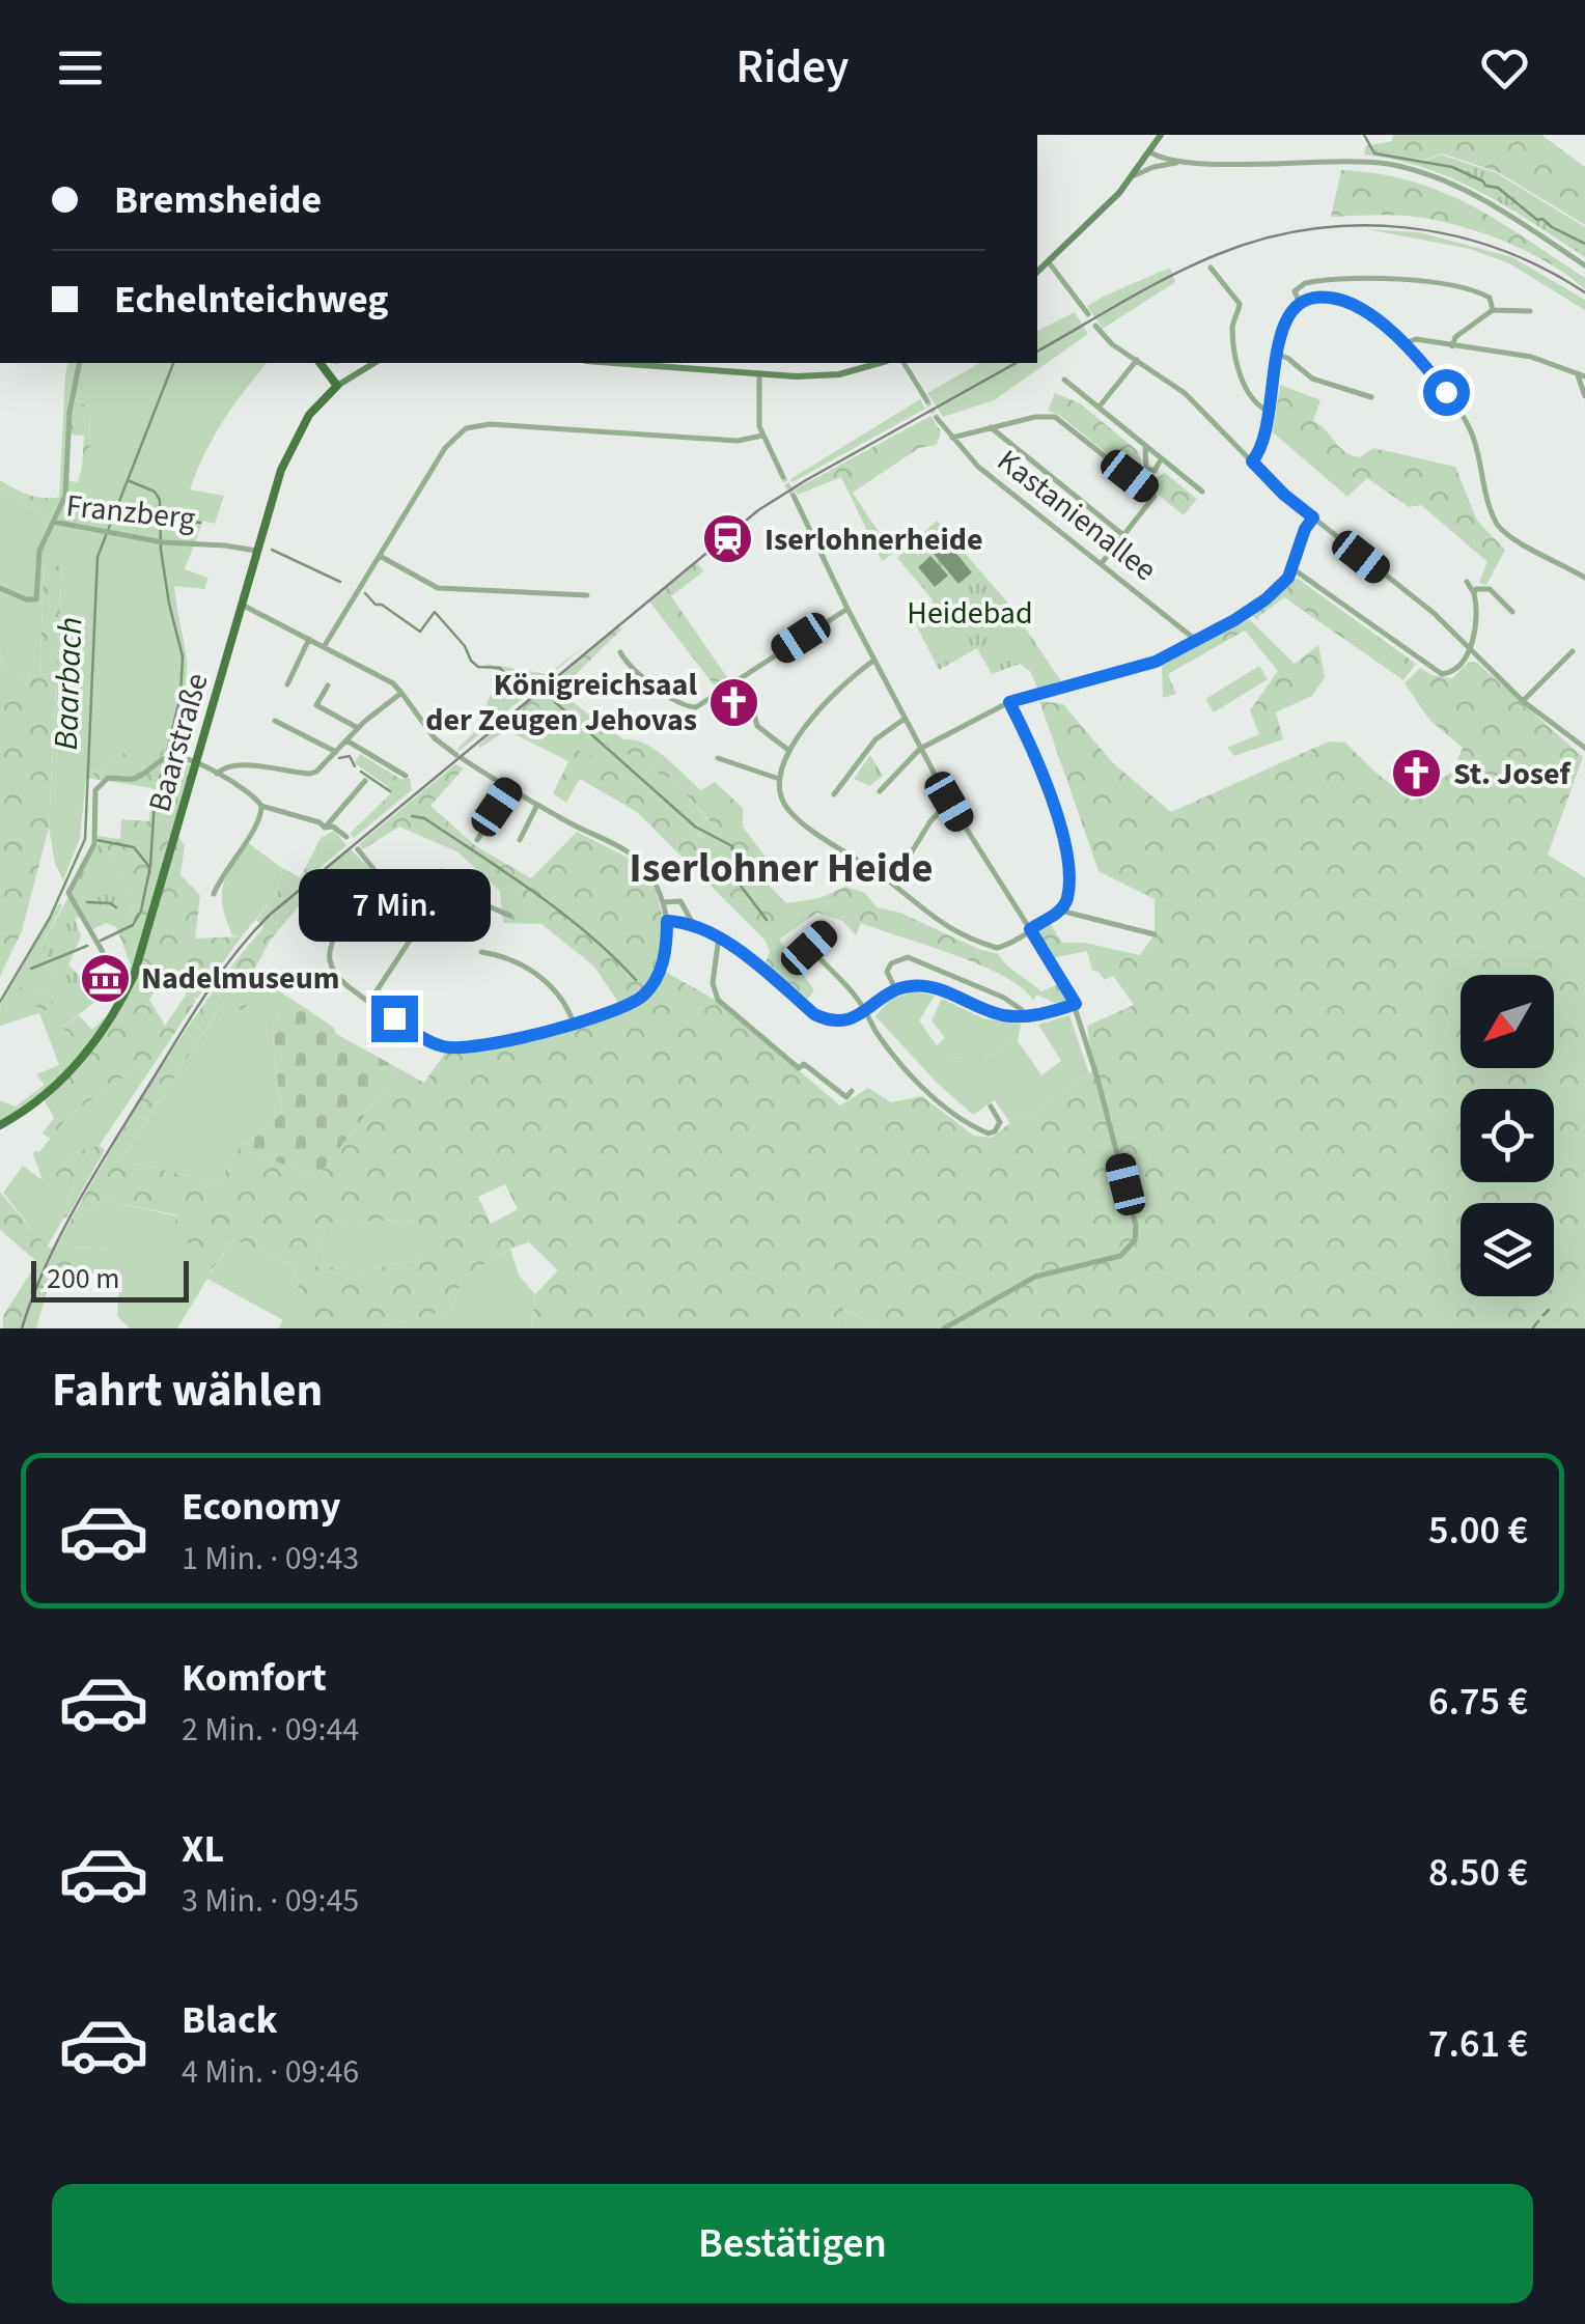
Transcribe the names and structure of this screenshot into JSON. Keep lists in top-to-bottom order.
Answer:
{
  "streets": {
    "main road": ["Baarstraße"],
    "street": ["Franzberg", "Kastanienallee"]
  },
  "crossings": [
    ["Franzberg", "Baarstraße"]
  ],
  "districts": ["Iserlohner Heide"],
  "water": ["Baarbach"],
  "parks": ["Heidebad"],
  "places": {
    "station": ["Iserlohnerheide"],
    "church": ["Königreichsaal der Zeugen Jehovas", "St. Josef"],
    "museum": ["Nadelmuseum"]
  },
  "scale_bar": "200 m",
  "north": "bottom left",
  "page": {
    "header": "Ridey",
    "banner": ["Bremsheide", "Echelnteichweg"],
    "bubble": "7 Min.",
    "scale": "200 m",
    "heading": "Fahrt wählen",
    "list": [
      {
        "name": "Economy",
        "note": "1 Min. · 09:43",
        "value": "5.00 €"
      },
      {
        "name": "Komfort",
        "note": "2 Min. · 09:44",
        "value": "6.75 €"
      },
      {
        "name": "XL",
        "note": "3 Min. · 09:45",
        "value": "8.50 €"
      },
      {
        "name": "Black",
        "note": "4 Min. · 09:46",
        "value": "7.61 €"
      }
    ],
    "buttons": "Bestätigen"
  }
}
